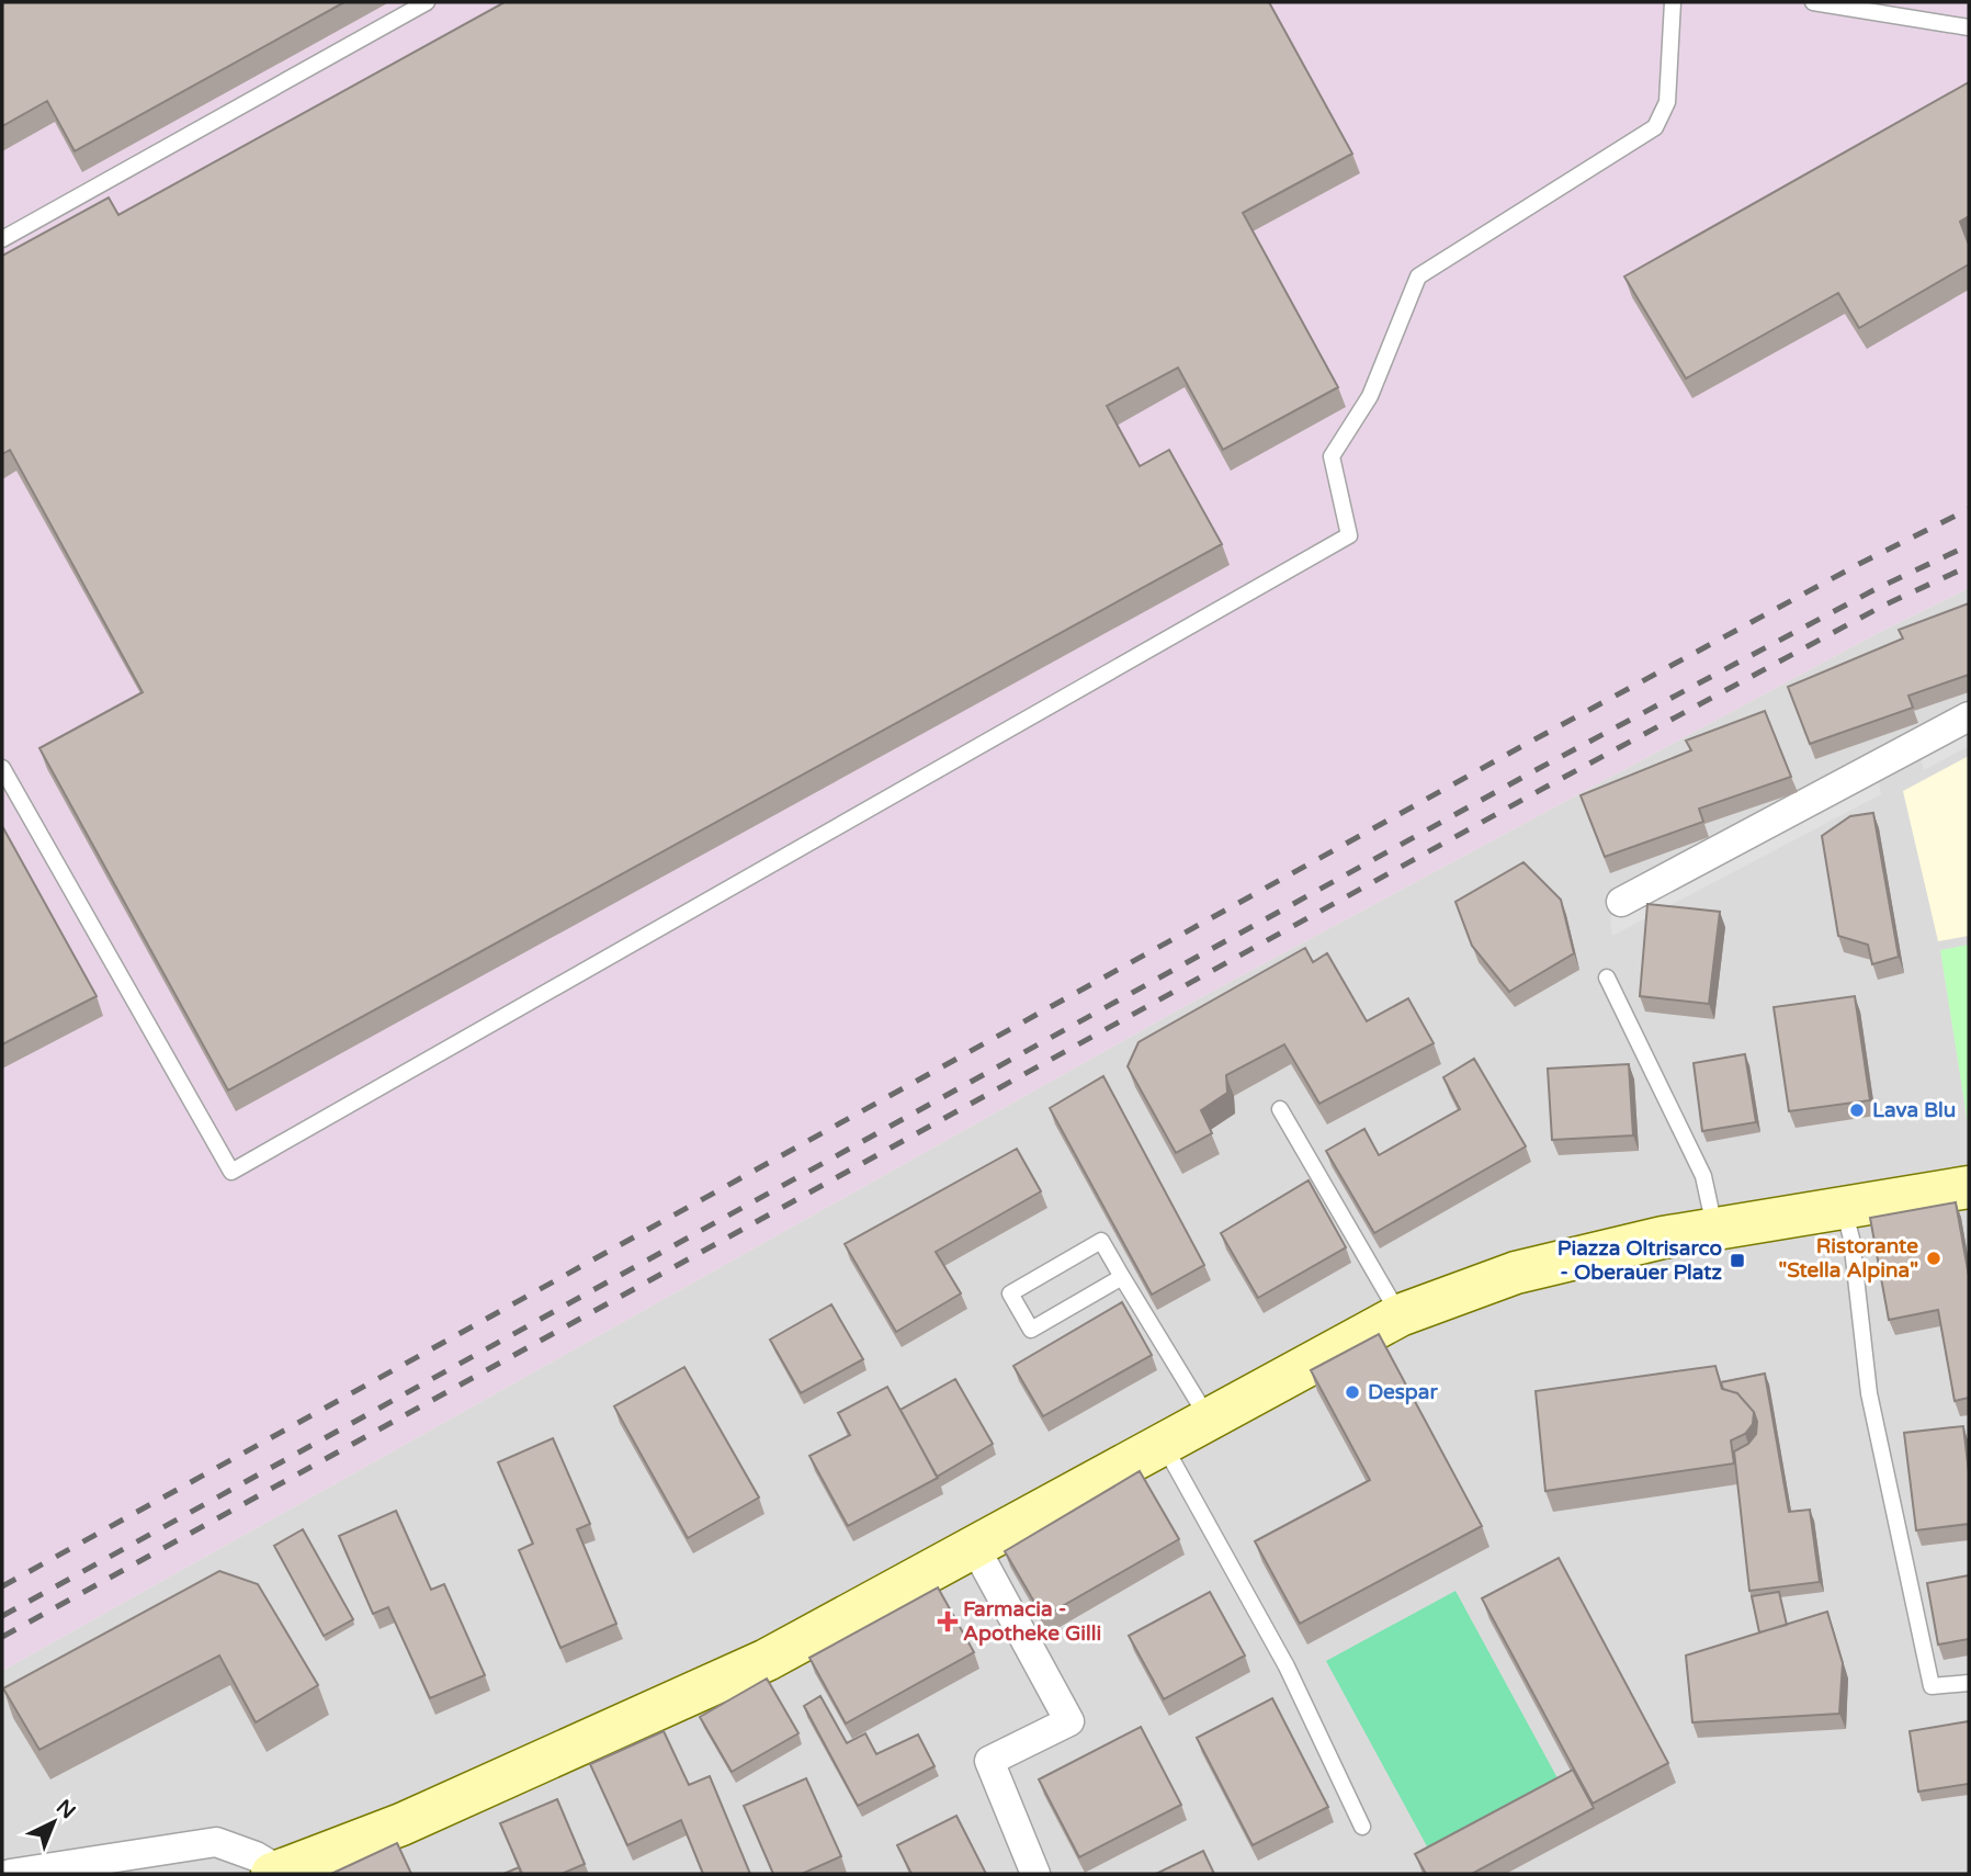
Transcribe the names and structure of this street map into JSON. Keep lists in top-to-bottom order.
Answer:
{
  "places": {
    "other": ["Lava Blu", "Ristorante \"Stella Alpina\"", "Despar"],
    "transit": ["Piazza Oltrisarco - Oberauer Platz"],
    "health": ["Farmacia - Apotheke Gilli"]
  },
  "north": "top right"
}
